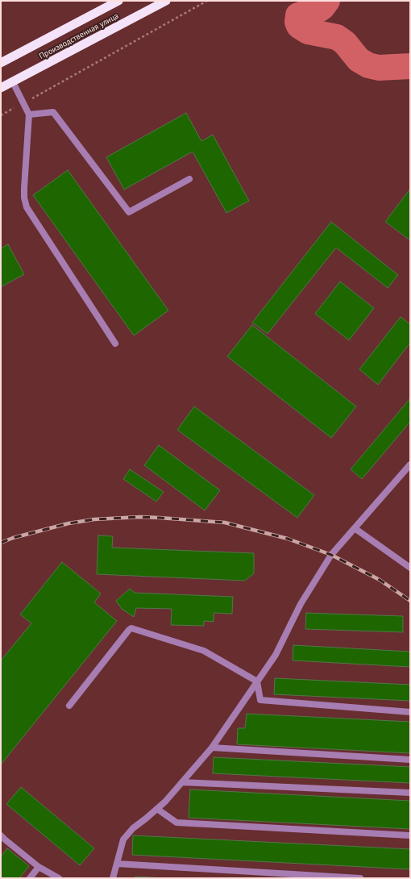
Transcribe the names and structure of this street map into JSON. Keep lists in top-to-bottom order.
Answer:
{
  "streets": {
    "highway": ["Производственная улица"]
  }
}
